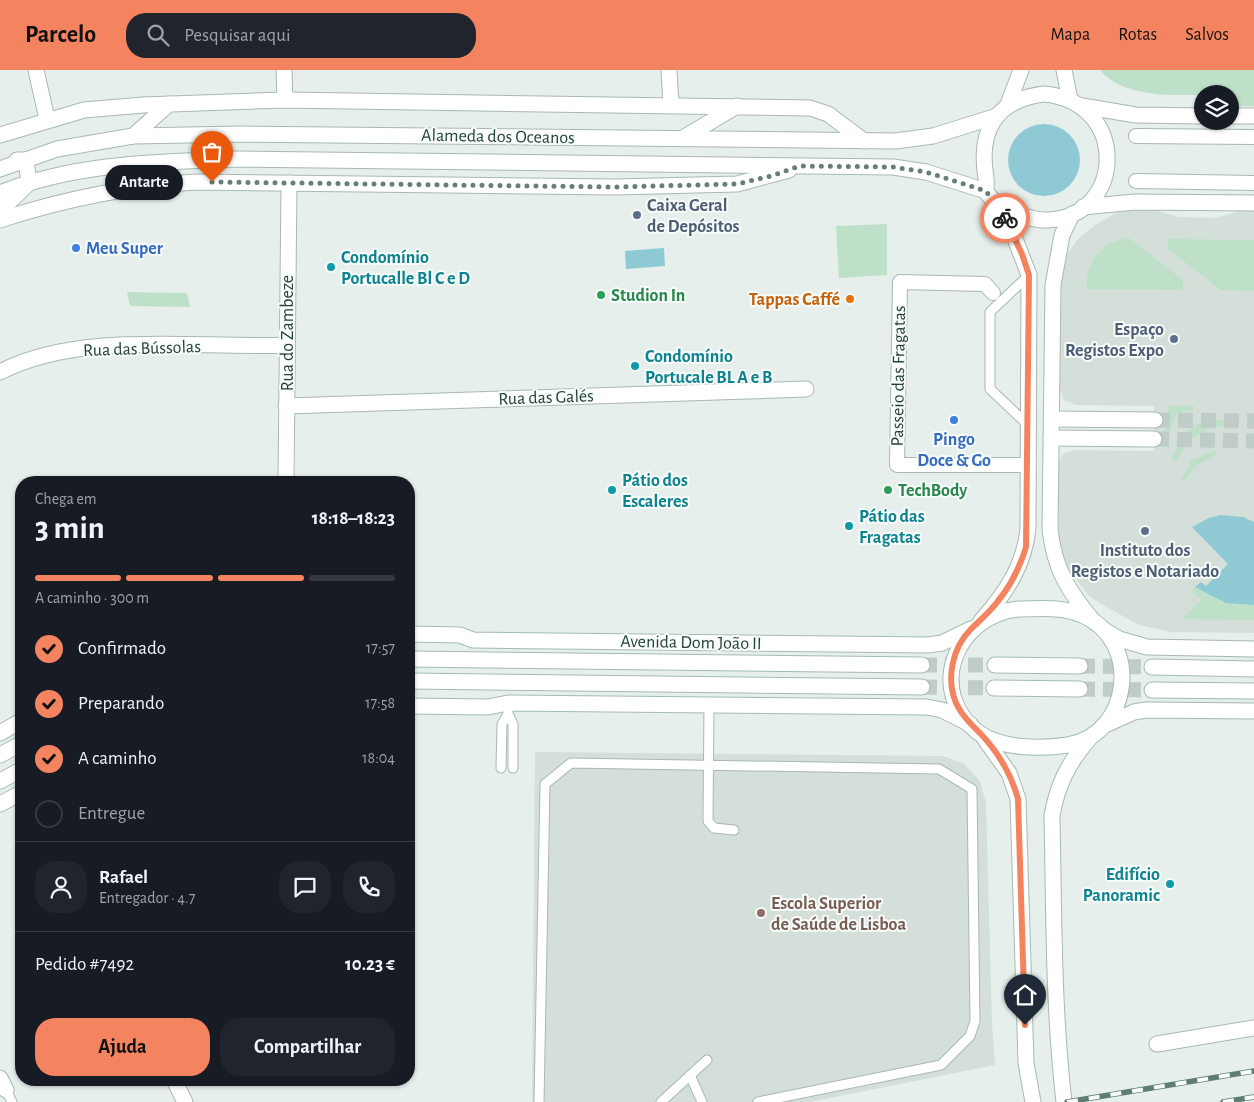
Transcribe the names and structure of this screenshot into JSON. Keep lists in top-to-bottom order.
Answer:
{
  "streets": {
    "street": [
      "Alameda dos Oceanos",
      "Rua do Zambeze",
      "Rua das Bússolas",
      "Passeio das Fragatas",
      "Rua das Galés",
      "Avenida Dom João II"
    ]
  },
  "crossings": [
    ["Alameda dos Oceanos", "Rua do Zambeze"],
    ["Rua do Zambeze", "Rua das Bússolas"],
    ["Rua do Zambeze", "Rua das Galés"]
  ],
  "places": [
    "Antarte",
    "Caixa Geral de Depósitos",
    "Meu Super",
    "Condomínio Portucalle Bl C e D",
    "Studion In",
    "Tappas Caffé",
    "Espaço Registos Expo",
    "Condomínio Portucale BL A e B",
    "Pingo Doce & Go",
    "Pátio dos Escaleres",
    "TechBody",
    "Pátio das Fragatas",
    "Instituto dos Registos e Notariado",
    "Edifício Panoramic",
    "Escola Superior de Saúde de Lisboa"
  ],
  "page": {
    "header": "Parcelo",
    "search": "Pesquisar aqui",
    "nav": ["Mapa", "Rotas", "Salvos"],
    "bubble": "Antarte",
    "heading": ["3 min", "Chega em", "18:18–18:23"],
    "panel": [
      "Rafael",
      "Entregador · 4.7",
      "Pedido #7492",
      "10.23 €"
    ],
    "bar": "A caminho · 300 m",
    "list": [
      ["Confirmado", "17:57"],
      ["Preparando", "17:58"],
      ["A caminho", "18:04"],
      "Entregue"
    ],
    "buttons": ["Ajuda", "Compartilhar"]
  }
}
